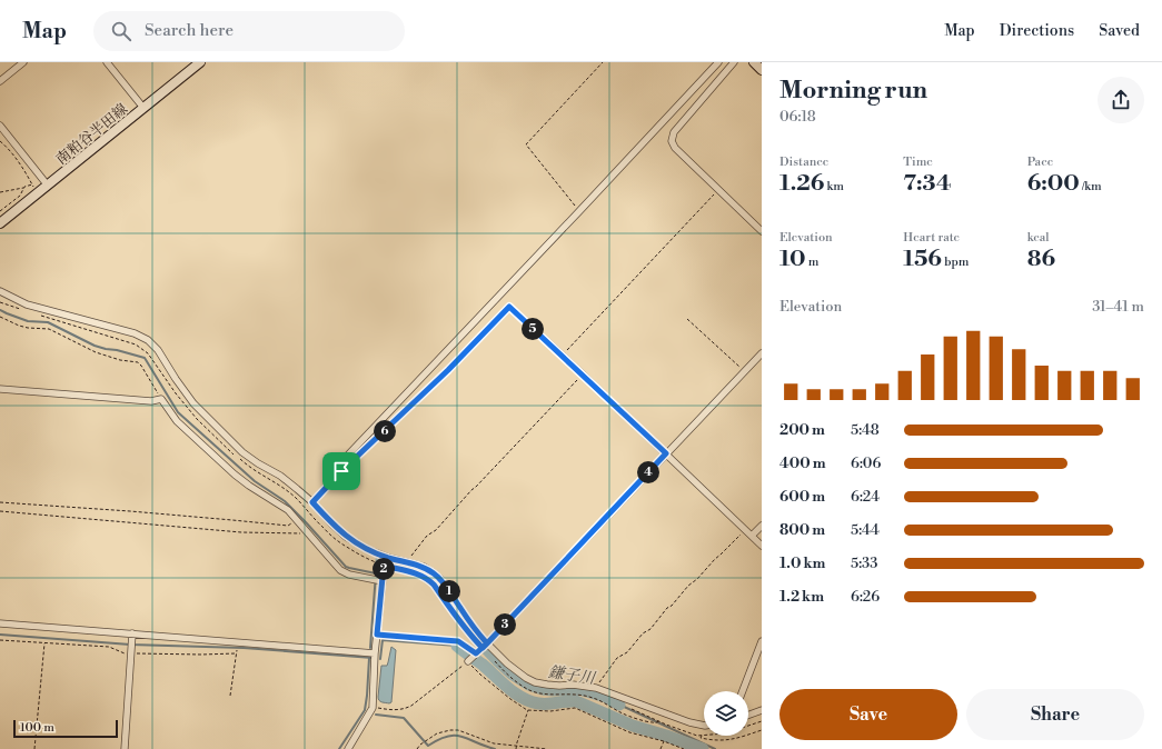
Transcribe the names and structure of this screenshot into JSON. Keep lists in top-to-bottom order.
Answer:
{
  "streets": {
    "main road": ["南粕谷半田線"]
  },
  "water": ["鎌子川"],
  "scale_bar": "100 m",
  "page": {
    "header": "Map",
    "search": "Search here",
    "nav": ["Map", "Directions", "Saved"],
    "heading": ["Morning run", "06:18"],
    "stats": [
      ["Distance", "1.26 km"],
      ["Time", "7:34"],
      ["Pace", "6:00 /km"],
      ["Elevation", "10 m"],
      ["Heart rate", "156 bpm"],
      ["kcal", "86"]
    ],
    "chart": ["Elevation", "31–41 m"],
    "pins": [
      "5",
      "6",
      "4",
      "2",
      "1",
      "3"
    ],
    "list": [
      {
        "name": "200 m",
        "note": "5:48"
      },
      {
        "name": "400 m",
        "note": "6:06"
      },
      {
        "name": "600 m",
        "note": "6:24"
      },
      {
        "name": "800 m",
        "note": "5:44"
      },
      {
        "name": "1.0 km",
        "note": "5:33"
      },
      {
        "name": "1.2 km",
        "note": "6:26"
      }
    ],
    "buttons": ["Save", "Share"],
    "scale": "100 m"
  }
}
